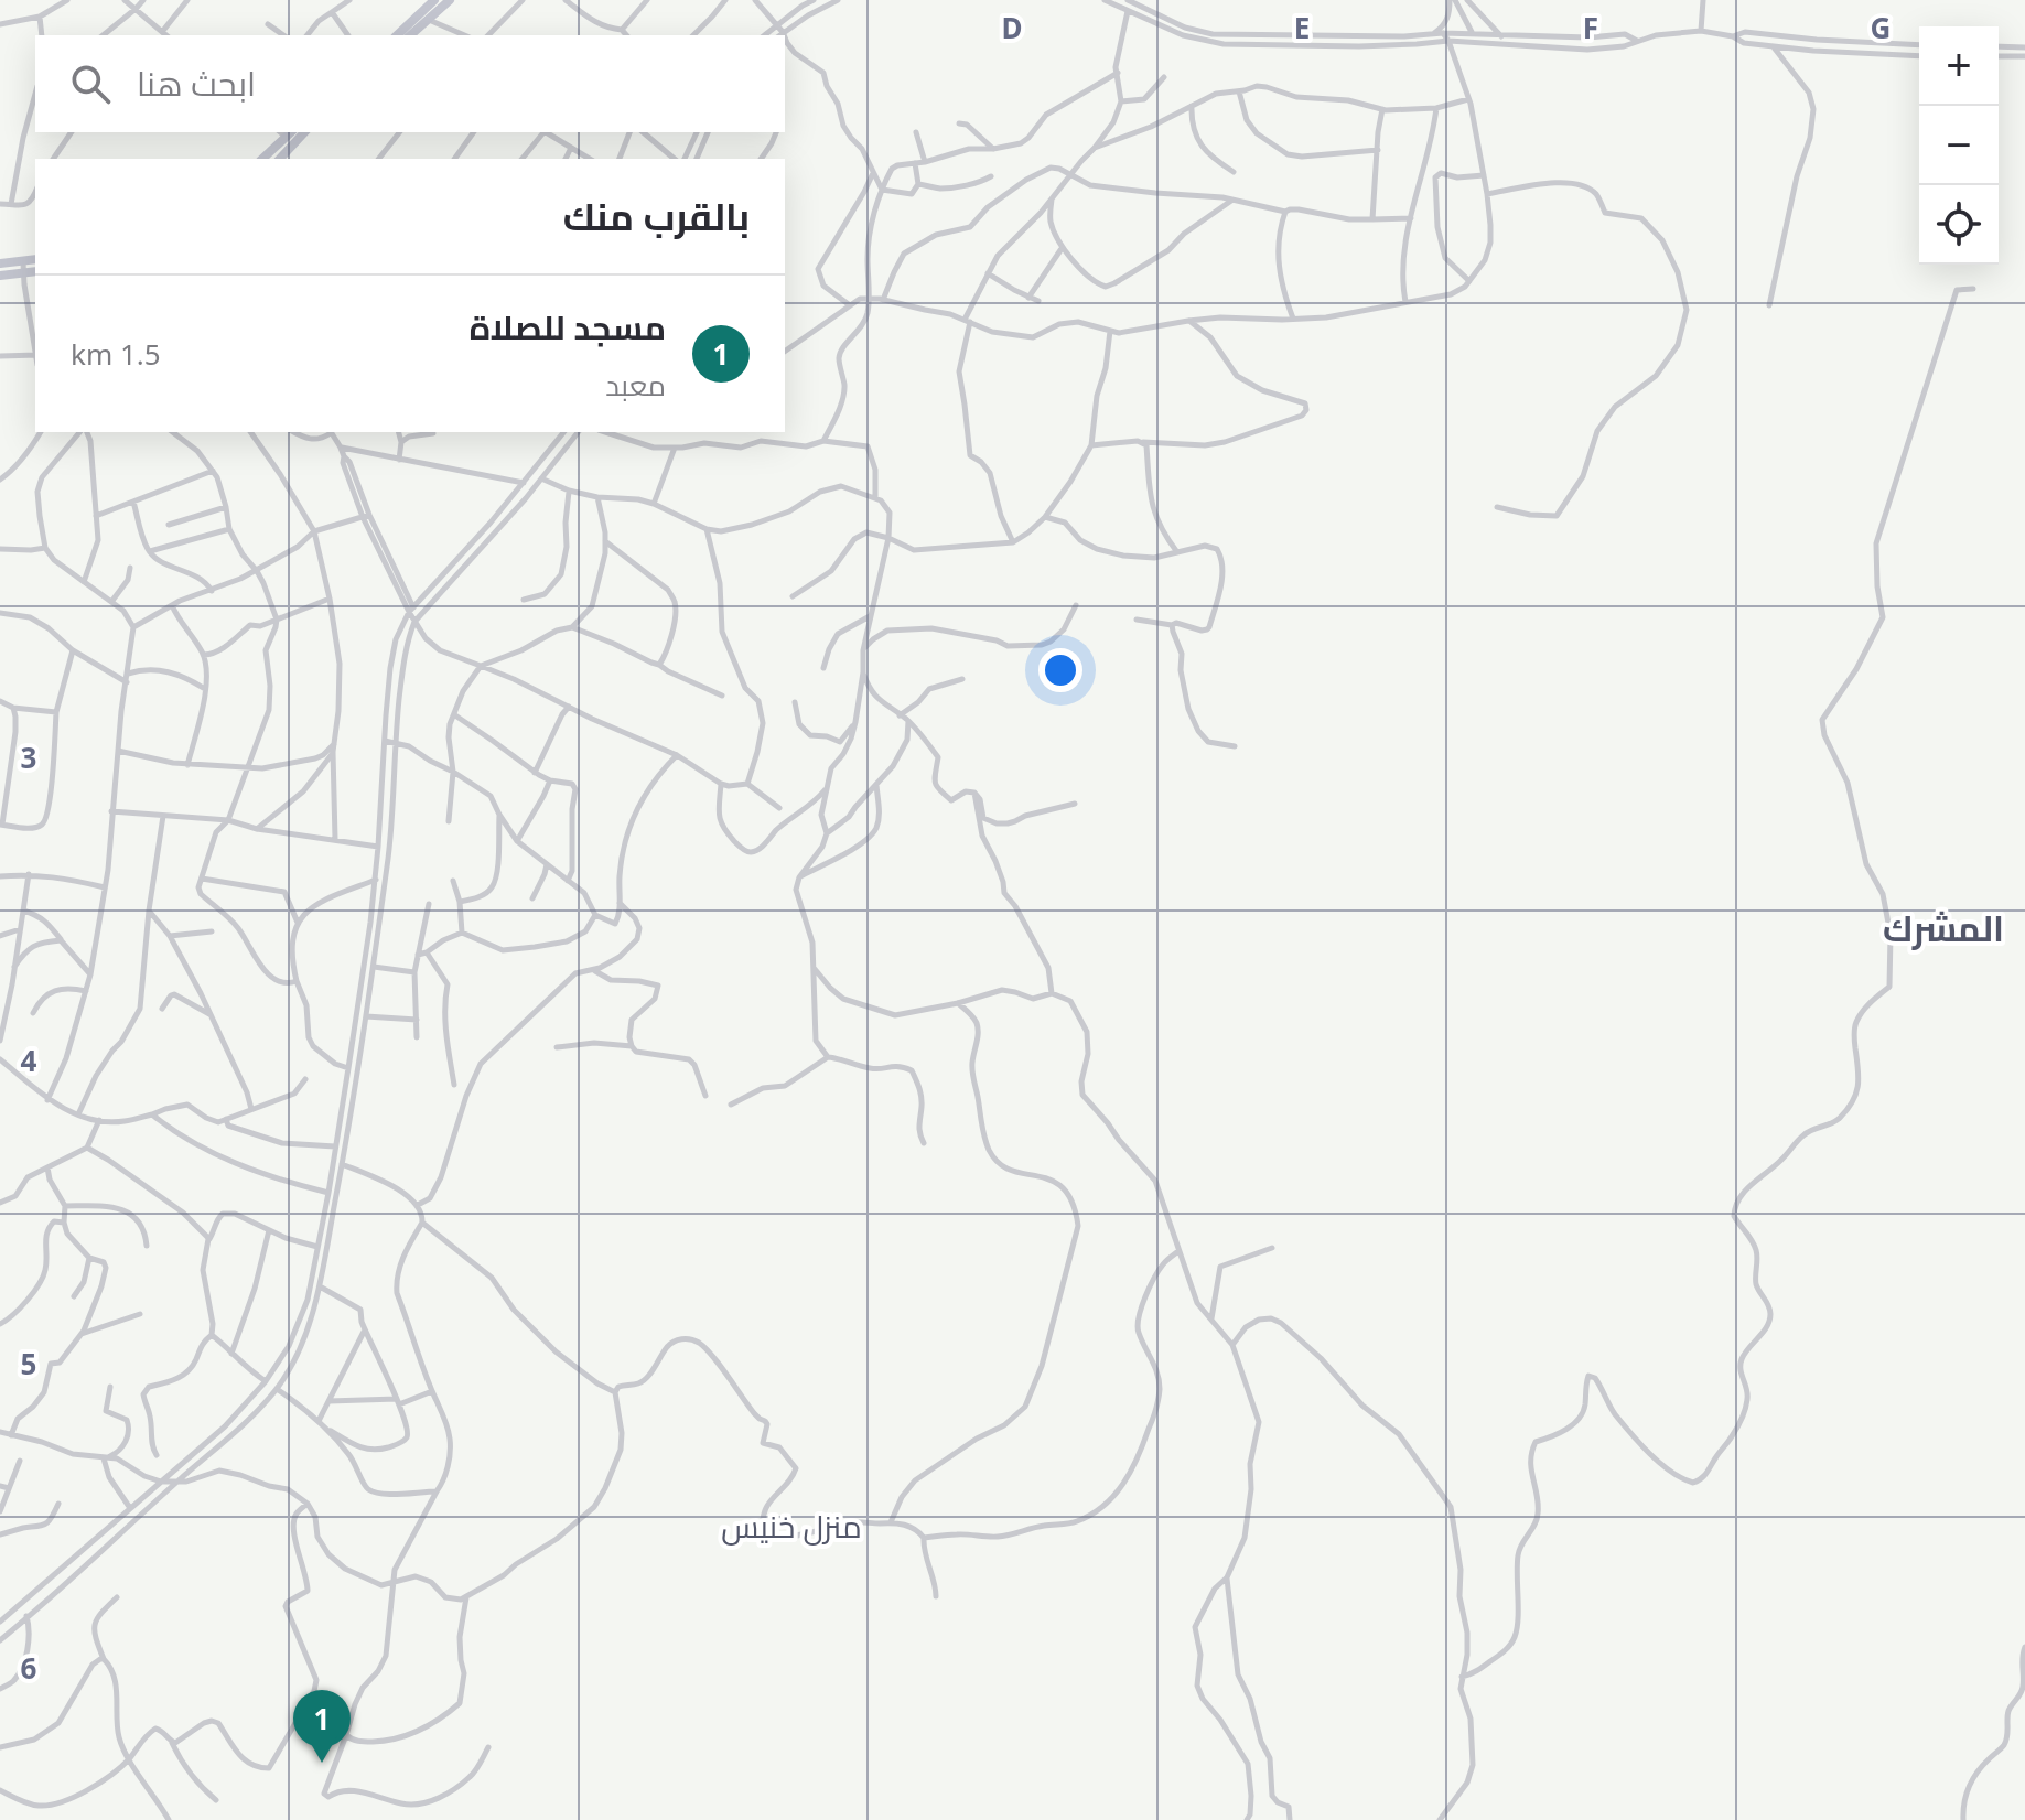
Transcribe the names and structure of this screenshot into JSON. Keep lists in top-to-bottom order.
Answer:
{
  "districts": ["المشرك", "منزل خنيس"],
  "page": {
    "map_buttons": ["+", "−"],
    "search": "ابحث هنا",
    "heading": "بالقرب منك",
    "list": [
      {
        "mark": "1",
        "name": "مسجد للصلاة",
        "note": "معبد",
        "value": "1.5 km"
      }
    ],
    "pins": "1"
  },
  "grid": {
    "columns": [
      "D",
      "E",
      "F",
      "G"
    ],
    "rows": [
      "3",
      "4",
      "5",
      "6"
    ]
  }
}
